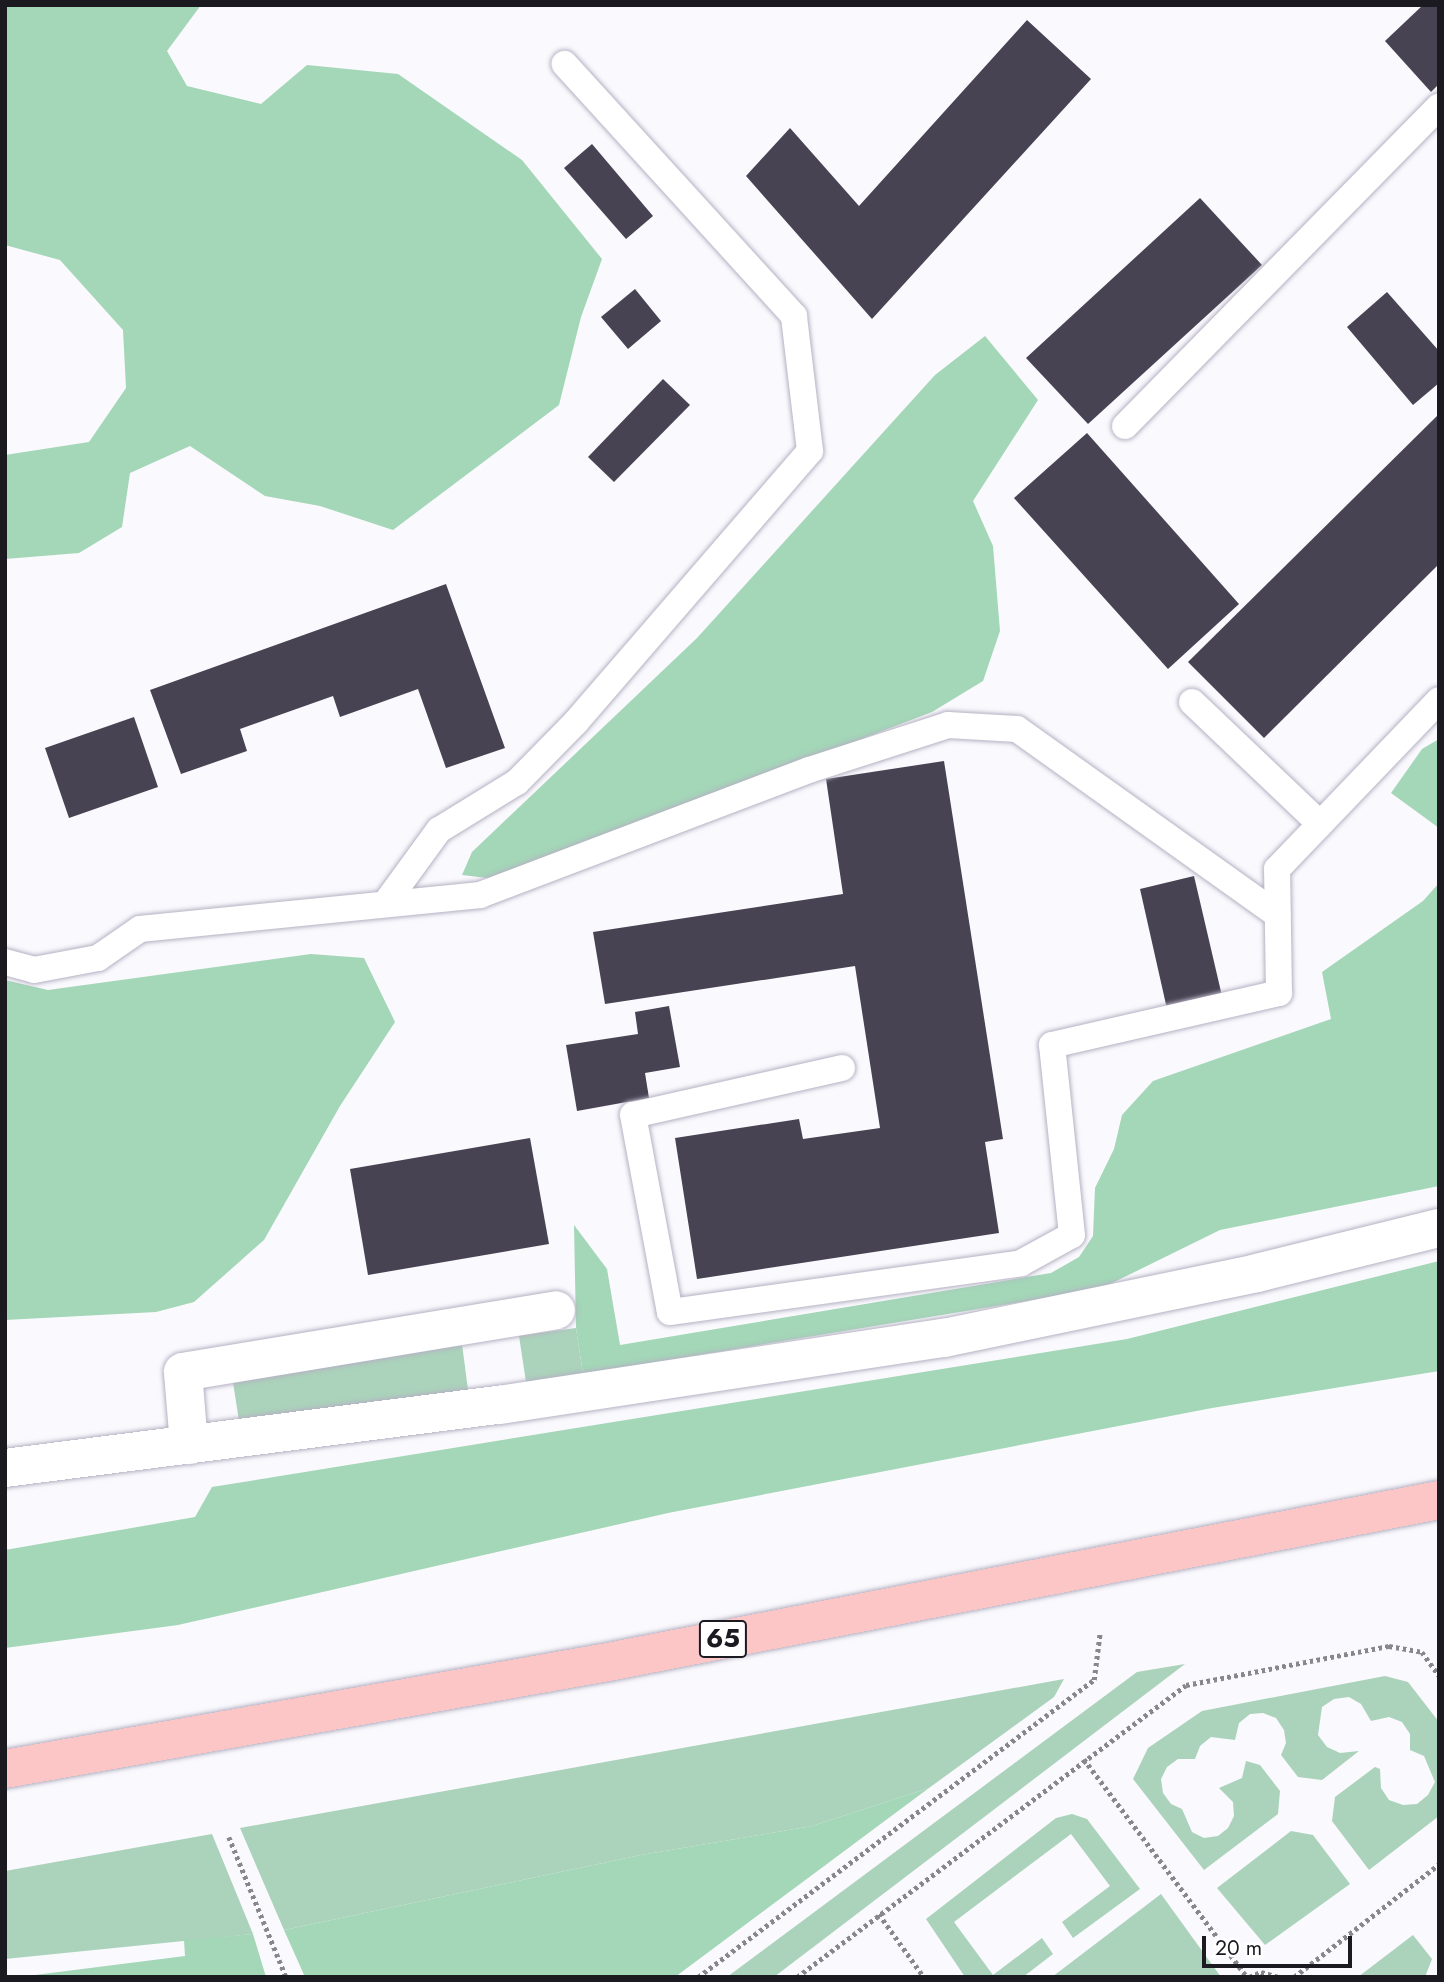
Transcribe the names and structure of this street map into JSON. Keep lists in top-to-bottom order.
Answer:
{
  "streets": {
    "main road": ["65"]
  },
  "scale_bar": "20 m"
}
